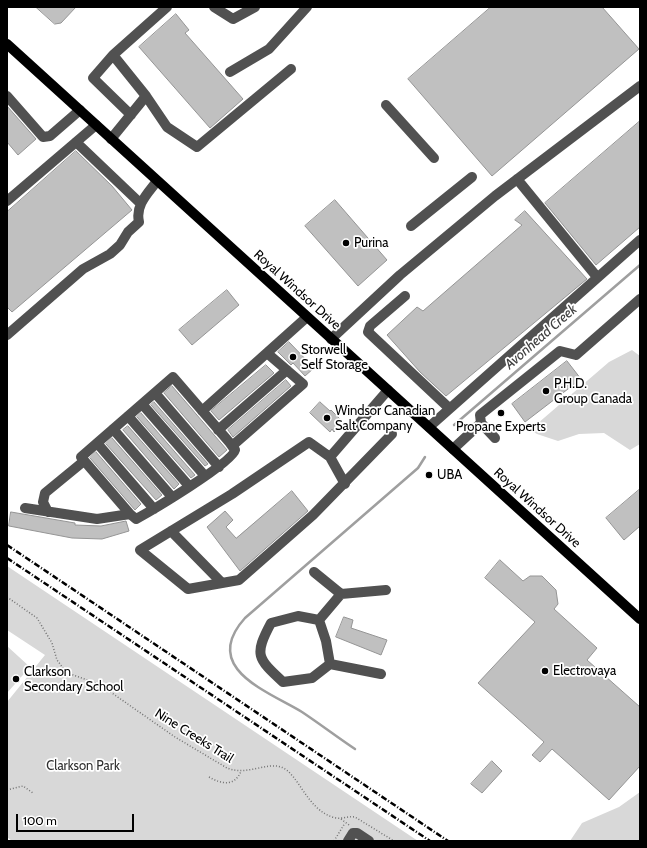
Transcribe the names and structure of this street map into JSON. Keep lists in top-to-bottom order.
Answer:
{
  "streets": {
    "main road": ["Royal Windsor Drive"],
    "path": ["Nine Creeks Trail"]
  },
  "water": ["Avonhead Creek"],
  "parks": ["Clarkson Park"],
  "places": [
    "Purina",
    "Storwell Self Storage",
    "P.H.D. Group Canada",
    "Propane Experts",
    "Windsor Canadian Salt Company",
    "UBA",
    "Electrovaya",
    "Clarkson Secondary School"
  ],
  "scale_bar": "100 m"
}
